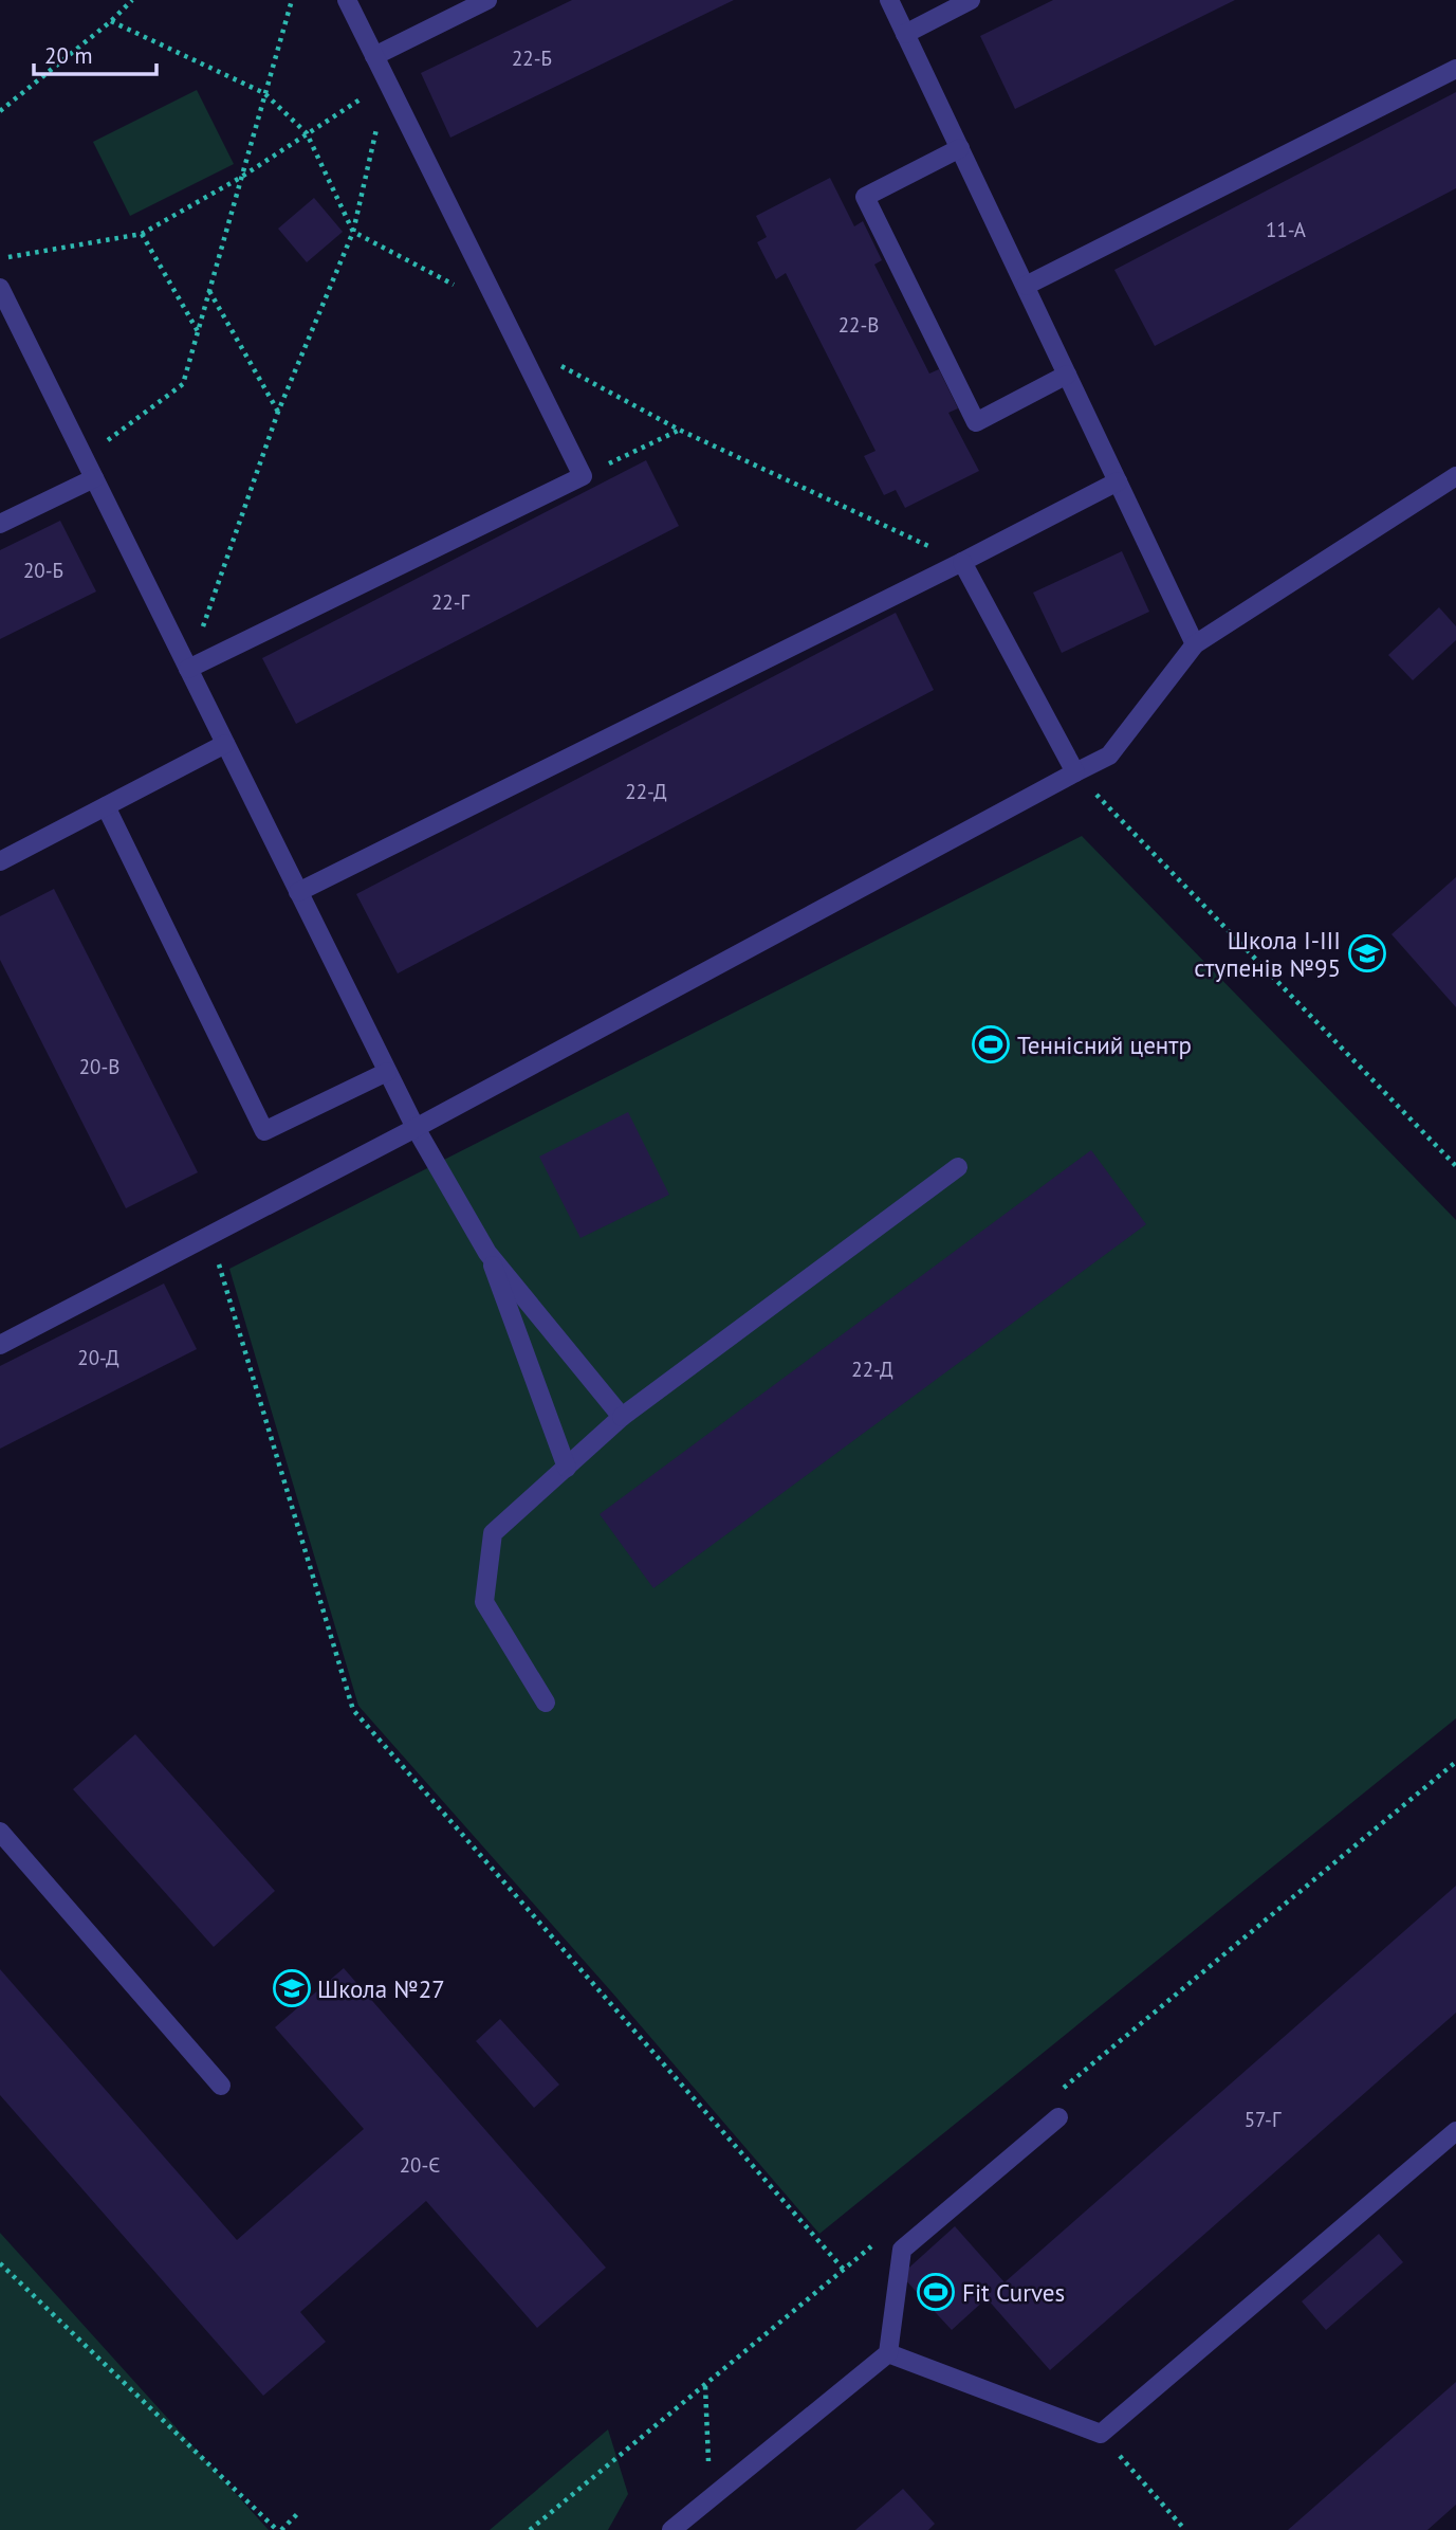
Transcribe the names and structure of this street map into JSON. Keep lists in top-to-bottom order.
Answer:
{
  "places": {
    "school or university": ["Школа І-ІІІ ступенів №95", "Школа №27"],
    "sports": ["Теннісний центр", "Fit Curves"]
  },
  "house_numbers": [
    "22-Б",
    "11-А",
    "22-В",
    "20-Б",
    "22-Г",
    "22-Д",
    "20-В",
    "20-Д",
    "22-Д",
    "57-Г",
    "20-Є"
  ],
  "scale_bar": "20 m"
}
